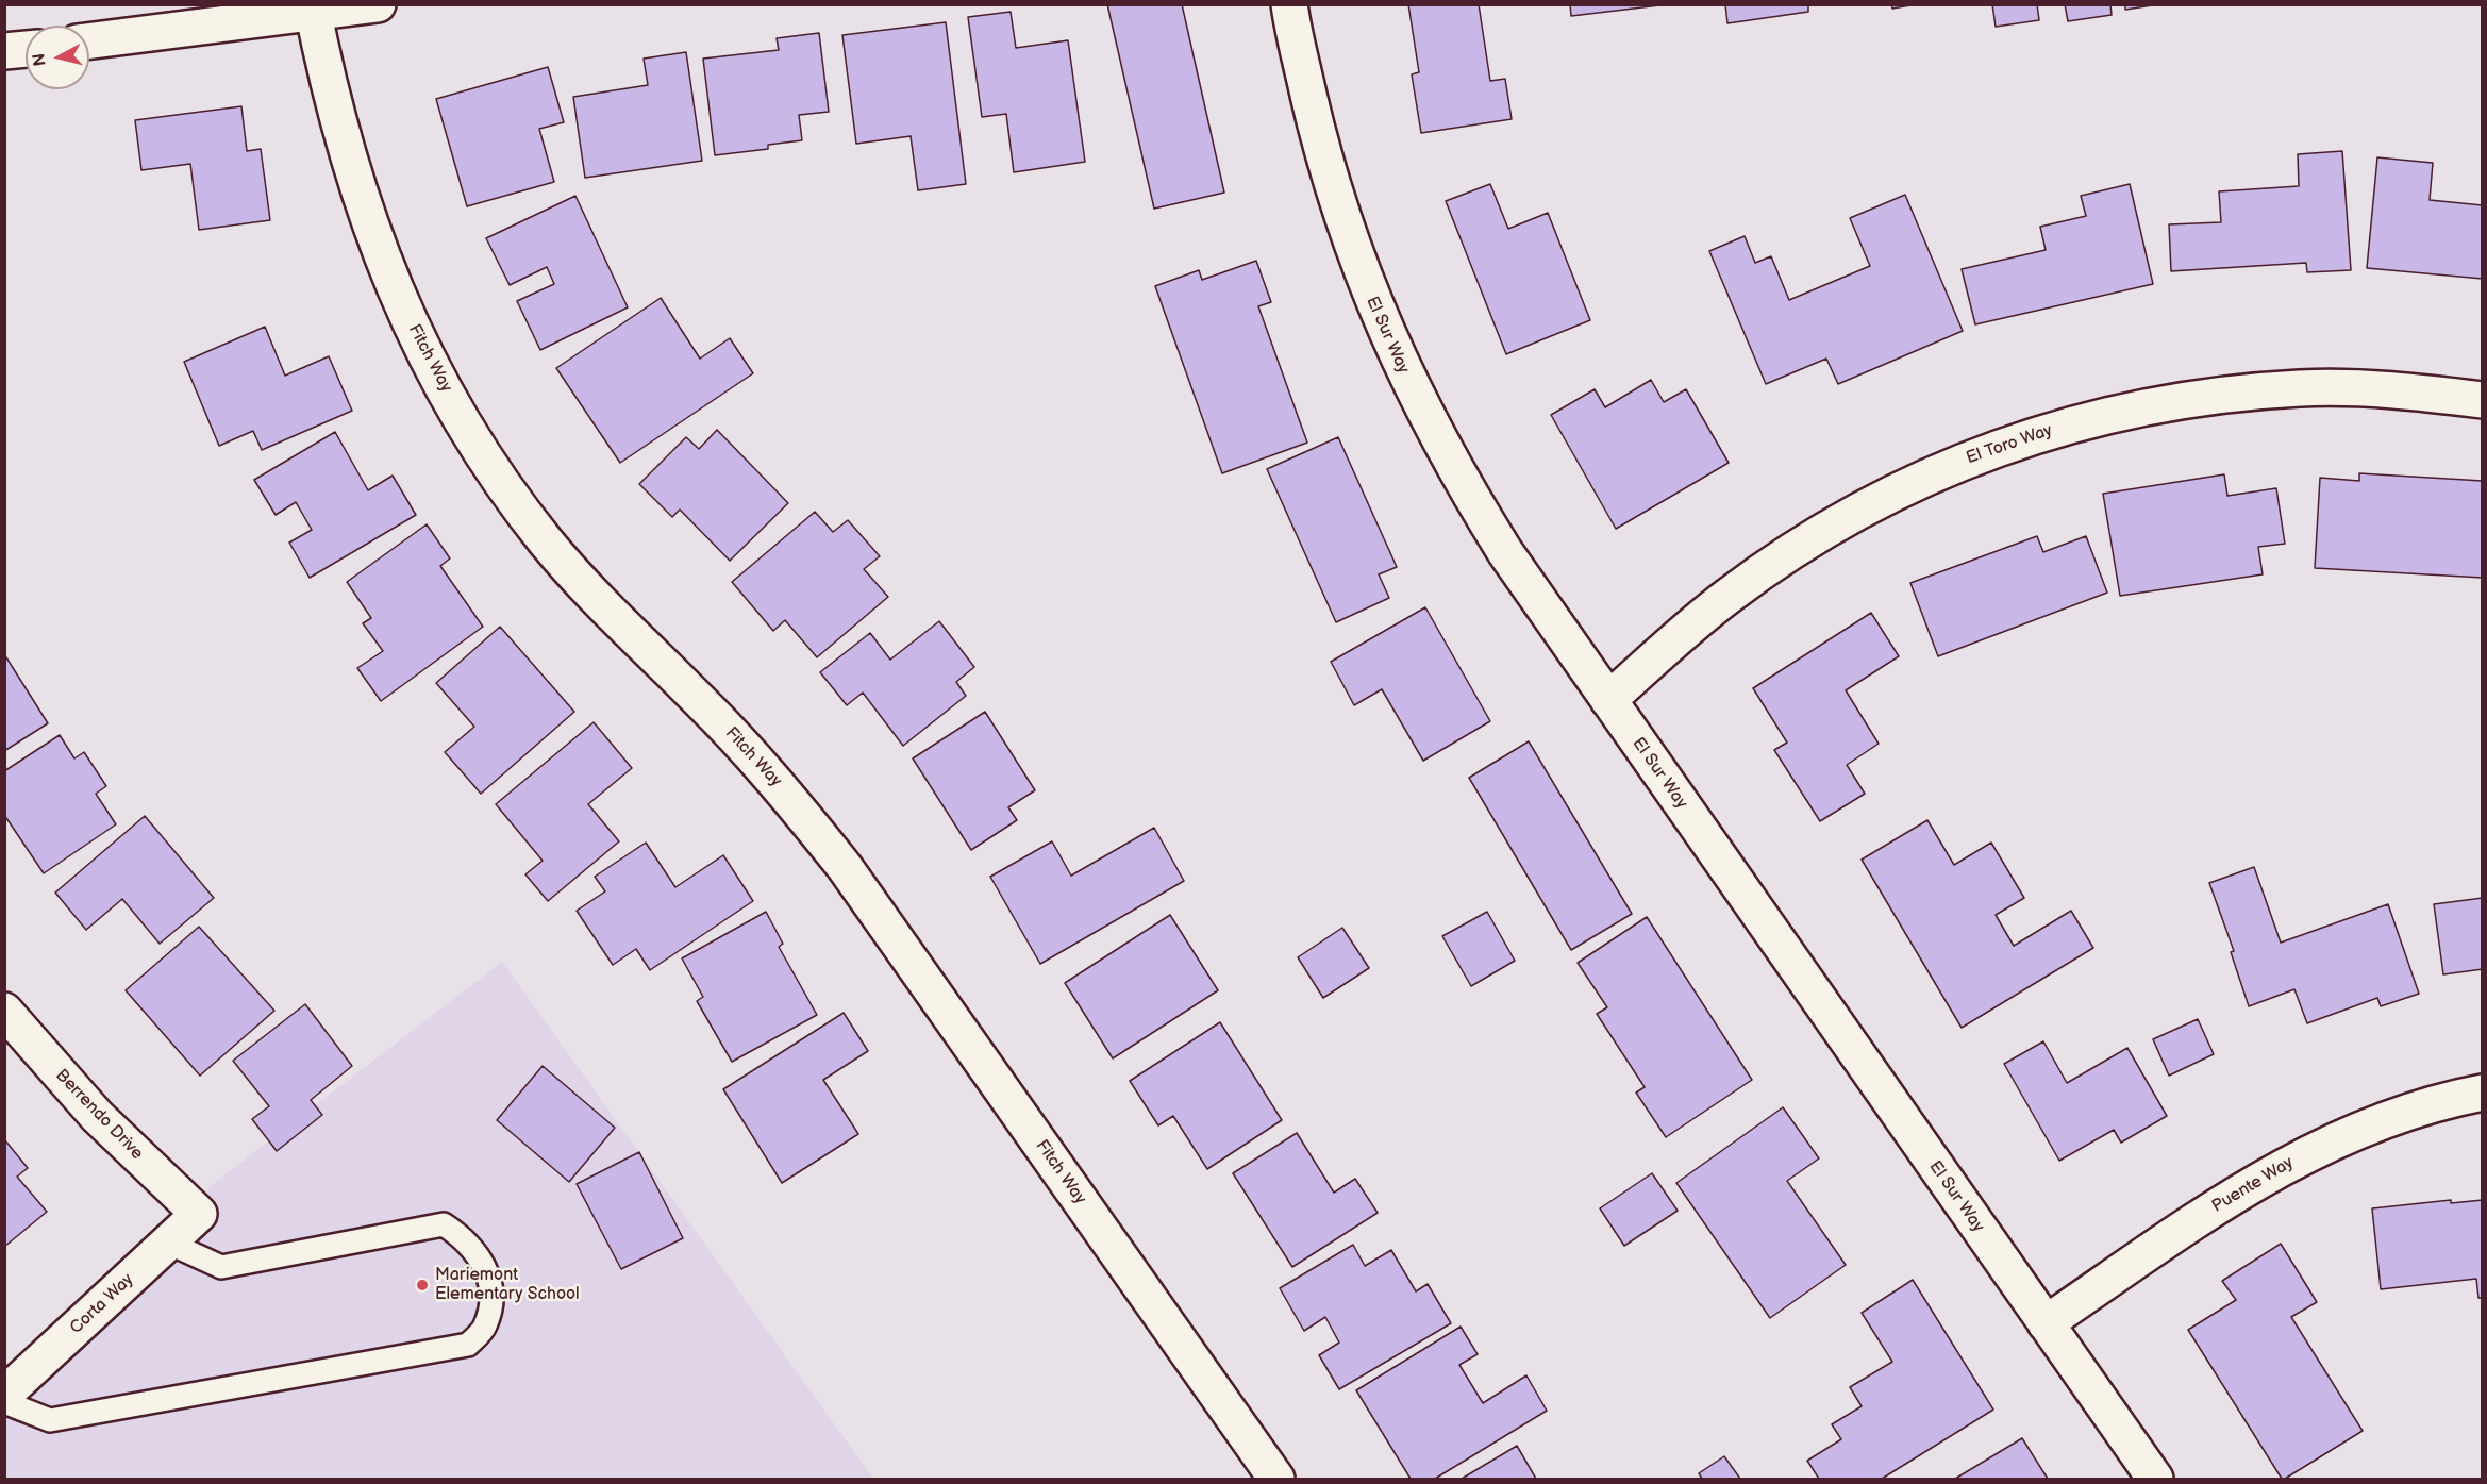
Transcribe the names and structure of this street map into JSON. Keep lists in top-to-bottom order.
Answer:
{
  "streets": {
    "street": [
      "El Sur Way",
      "Fitch Way",
      "El Toro Way",
      "Berrendo Drive",
      "Puente Way",
      "Corta Way"
    ]
  },
  "crossings": [
    ["El Sur Way", "El Toro Way"],
    ["El Sur Way", "Puente Way"],
    ["Berrendo Drive", "Corta Way"]
  ],
  "places": ["Mariemont Elementary School"],
  "north": "left"
}
